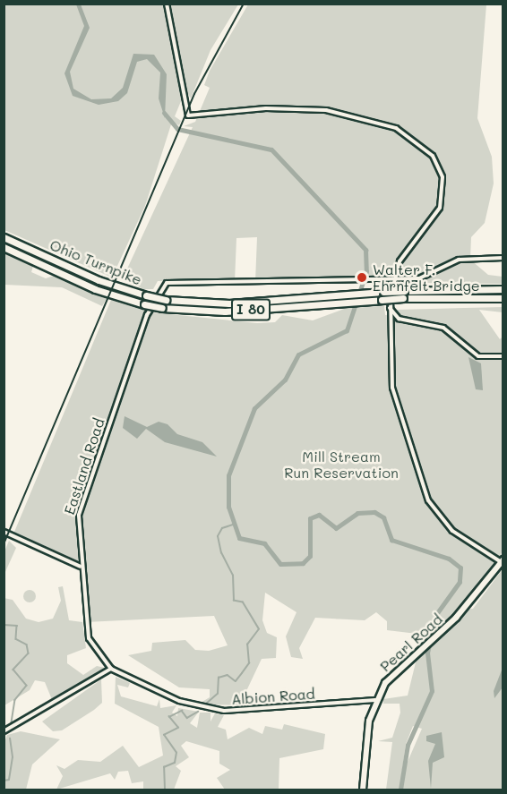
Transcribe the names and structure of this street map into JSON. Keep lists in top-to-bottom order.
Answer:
{
  "streets": {
    "highway": ["Ohio Turnpike", "I 80"],
    "main road": ["Pearl Road"],
    "street": ["Eastland Road", "Albion Road"]
  },
  "crossings": [
    ["Eastland Road", "Albion Road"],
    ["Pearl Road", "Albion Road"]
  ],
  "parks": ["Mill Stream Run Reservation"],
  "places": ["Walter F. Ehrnfelt Bridge"]
}
